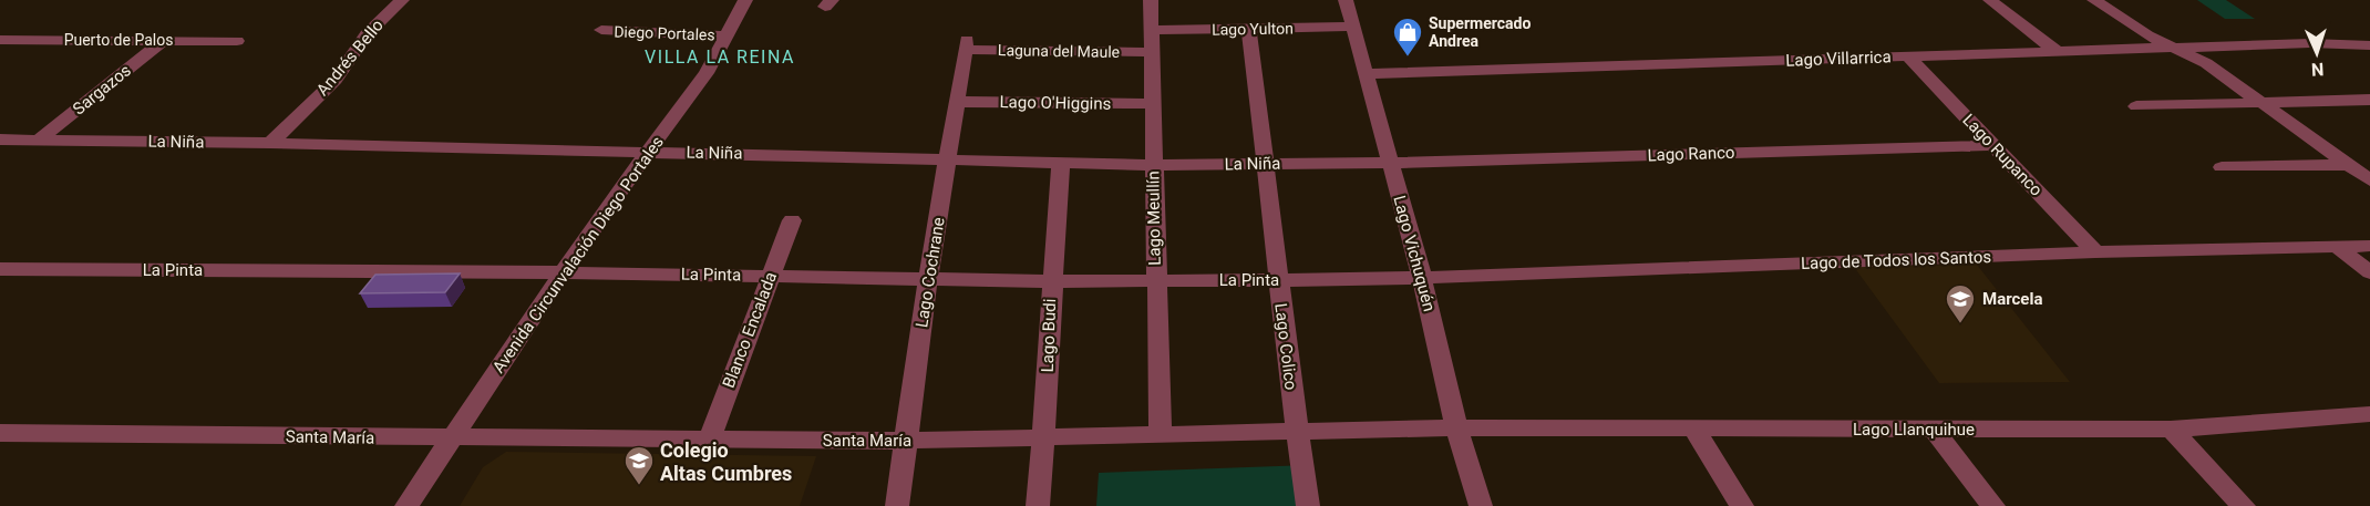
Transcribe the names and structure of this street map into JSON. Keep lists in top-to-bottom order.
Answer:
{
  "streets": {
    "street": [
      "Lago Yulton",
      "Diego Portales",
      "Puerto de Palos",
      "Laguna del Maule",
      "Andrés Bello",
      "Lago Villarrica",
      "Sargazos",
      "Lago O'Higgins",
      "La Niña",
      "Lago Ranco",
      "Lago Rupanco",
      "Lago Meullín",
      "Lago Vichuquén",
      "Avenida Circunvalación Diego Portales",
      "Lago de Todos los Santos",
      "La Pinta",
      "Lago Cochrane",
      "Blanco Encalada",
      "Lago Budi",
      "Lago Colico",
      "Lago Llanquihue",
      "Santa María"
    ]
  },
  "crossings": [
    ["Lago Yulton", "Lago Meullín"],
    ["Lago Yulton", "Lago Vichuquén"],
    ["Lago Yulton", "Lago Colico"],
    ["Diego Portales", "Avenida Circunvalación Diego Portales"],
    ["Puerto de Palos", "Sargazos"],
    ["Laguna del Maule", "Lago Meullín"],
    ["Laguna del Maule", "Lago Cochrane"],
    ["Andrés Bello", "La Niña"],
    ["Lago Villarrica", "Lago Rupanco"],
    ["Lago Villarrica", "Lago Vichuquén"],
    ["Sargazos", "La Niña"],
    ["Lago O'Higgins", "Lago Meullín"],
    ["Lago O'Higgins", "Lago Cochrane"],
    ["La Niña", "Lago Ranco"],
    ["La Niña", "Lago Meullín"],
    ["La Niña", "Lago Vichuquén"],
    ["La Niña", "Avenida Circunvalación Diego Portales"],
    ["La Niña", "Lago Cochrane"],
    ["La Niña", "Lago Budi"],
    ["La Niña", "Lago Colico"],
    ["Lago Ranco", "Lago Rupanco"],
    ["Lago Ranco", "Lago Vichuquén"],
    ["Lago Rupanco", "Lago de Todos los Santos"],
    ["Lago Meullín", "La Pinta"],
    ["Lago Meullín", "Santa María"],
    ["Lago Vichuquén", "Lago de Todos los Santos"],
    ["Lago Vichuquén", "La Pinta"],
    ["Lago Vichuquén", "Lago Llanquihue"],
    ["Lago Vichuquén", "Santa María"],
    ["Avenida Circunvalación Diego Portales", "La Pinta"],
    ["Avenida Circunvalación Diego Portales", "Santa María"],
    ["Lago de Todos los Santos", "La Pinta"],
    ["La Pinta", "Lago Cochrane"],
    ["La Pinta", "Blanco Encalada"],
    ["La Pinta", "Lago Budi"],
    ["La Pinta", "Lago Colico"],
    ["Lago Cochrane", "Santa María"],
    ["Blanco Encalada", "Santa María"],
    ["Lago Budi", "Santa María"],
    ["Lago Colico", "Santa María"],
    ["Lago Llanquihue", "Santa María"]
  ],
  "districts": ["VILLA LA REINA"],
  "places": {
    "shop": ["Supermercado Andrea"],
    "school or university": ["Marcela", "Colegio Altas Cumbres"]
  },
  "north": "bottom"
}
